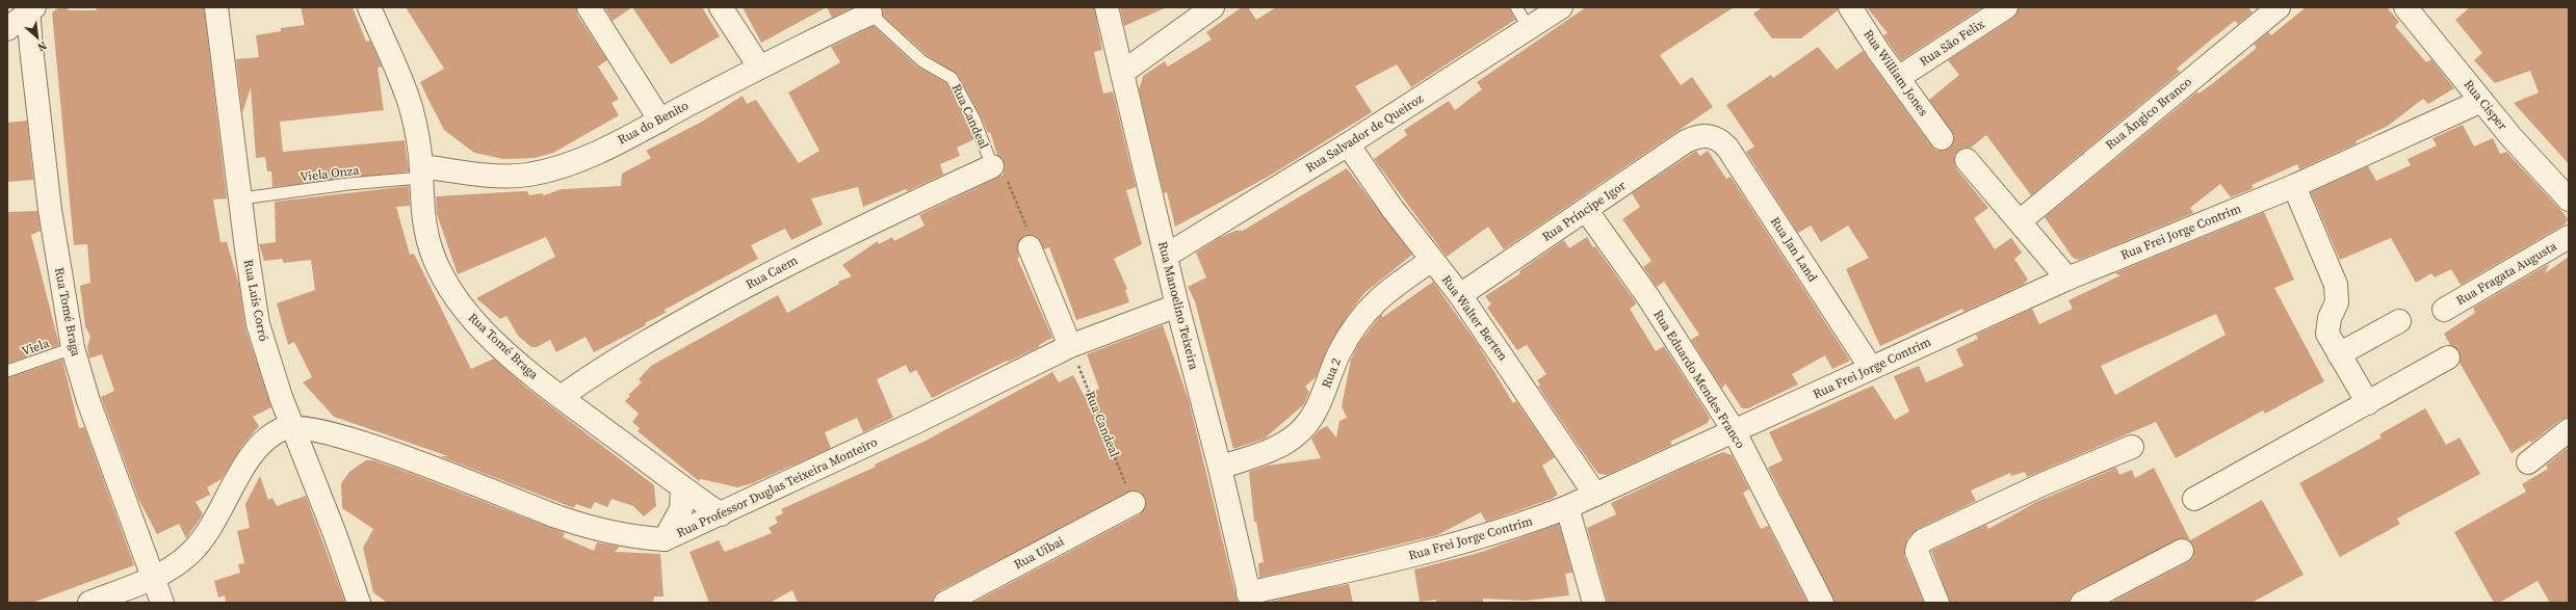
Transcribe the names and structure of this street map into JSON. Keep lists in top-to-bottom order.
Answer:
{
  "streets": {
    "street": [
      "Rua São Felix",
      "Rua William Jones",
      "Rua Císper",
      "Rua Ãngico Branco",
      "Rua do Benito",
      "Rua Salvador de Queiroz",
      "Rua Príncipe Igor",
      "Rua Frei Jorge Contrim",
      "Rua Jan Land",
      "Rua Caem",
      "Rua Fragata Augusta",
      "Rua Luís Corró",
      "Rua Manoelino Teixeira",
      "Rua Tomé Braga",
      "Rua Walter Berten",
      "Rua 2",
      "Rua Eduardo Mendes Franco",
      "Rua Professor Duglas Teixeira Monteiro",
      "Rua Uibai"
    ],
    "lane": ["Rua Candeal", "Viela Onza", "Viela"]
  },
  "crossings": [
    ["Rua São Felix", "Rua William Jones"],
    ["Rua Císper", "Rua Frei Jorge Contrim"],
    ["Rua Candeal", "Rua do Benito"],
    ["Rua Candeal", "Rua Caem"],
    ["Rua Candeal", "Rua Professor Duglas Teixeira Monteiro"],
    ["Rua Candeal", "Rua Uibai"],
    ["Rua do Benito", "Viela Onza"],
    ["Rua do Benito", "Rua Tomé Braga"],
    ["Rua Salvador de Queiroz", "Rua Manoelino Teixeira"],
    ["Rua Salvador de Queiroz", "Rua Walter Berten"],
    ["Viela Onza", "Rua Luís Corró"],
    ["Viela Onza", "Rua Tomé Braga"],
    ["Rua Príncipe Igor", "Rua Jan Land"],
    ["Rua Príncipe Igor", "Rua Walter Berten"],
    ["Rua Príncipe Igor", "Rua Eduardo Mendes Franco"],
    ["Rua Frei Jorge Contrim", "Rua Jan Land"],
    ["Rua Frei Jorge Contrim", "Rua Manoelino Teixeira"],
    ["Rua Frei Jorge Contrim", "Rua Walter Berten"],
    ["Rua Frei Jorge Contrim", "Rua Eduardo Mendes Franco"],
    ["Rua Caem", "Rua Tomé Braga"],
    ["Rua Luís Corró", "Rua Professor Duglas Teixeira Monteiro"],
    ["Rua Manoelino Teixeira", "Rua 2"],
    ["Rua Manoelino Teixeira", "Rua Professor Duglas Teixeira Monteiro"],
    ["Rua Tomé Braga", "Viela"],
    ["Rua Tomé Braga", "Rua Professor Duglas Teixeira Monteiro"],
    ["Rua Walter Berten", "Rua 2"]
  ],
  "north": "bottom right"
}
